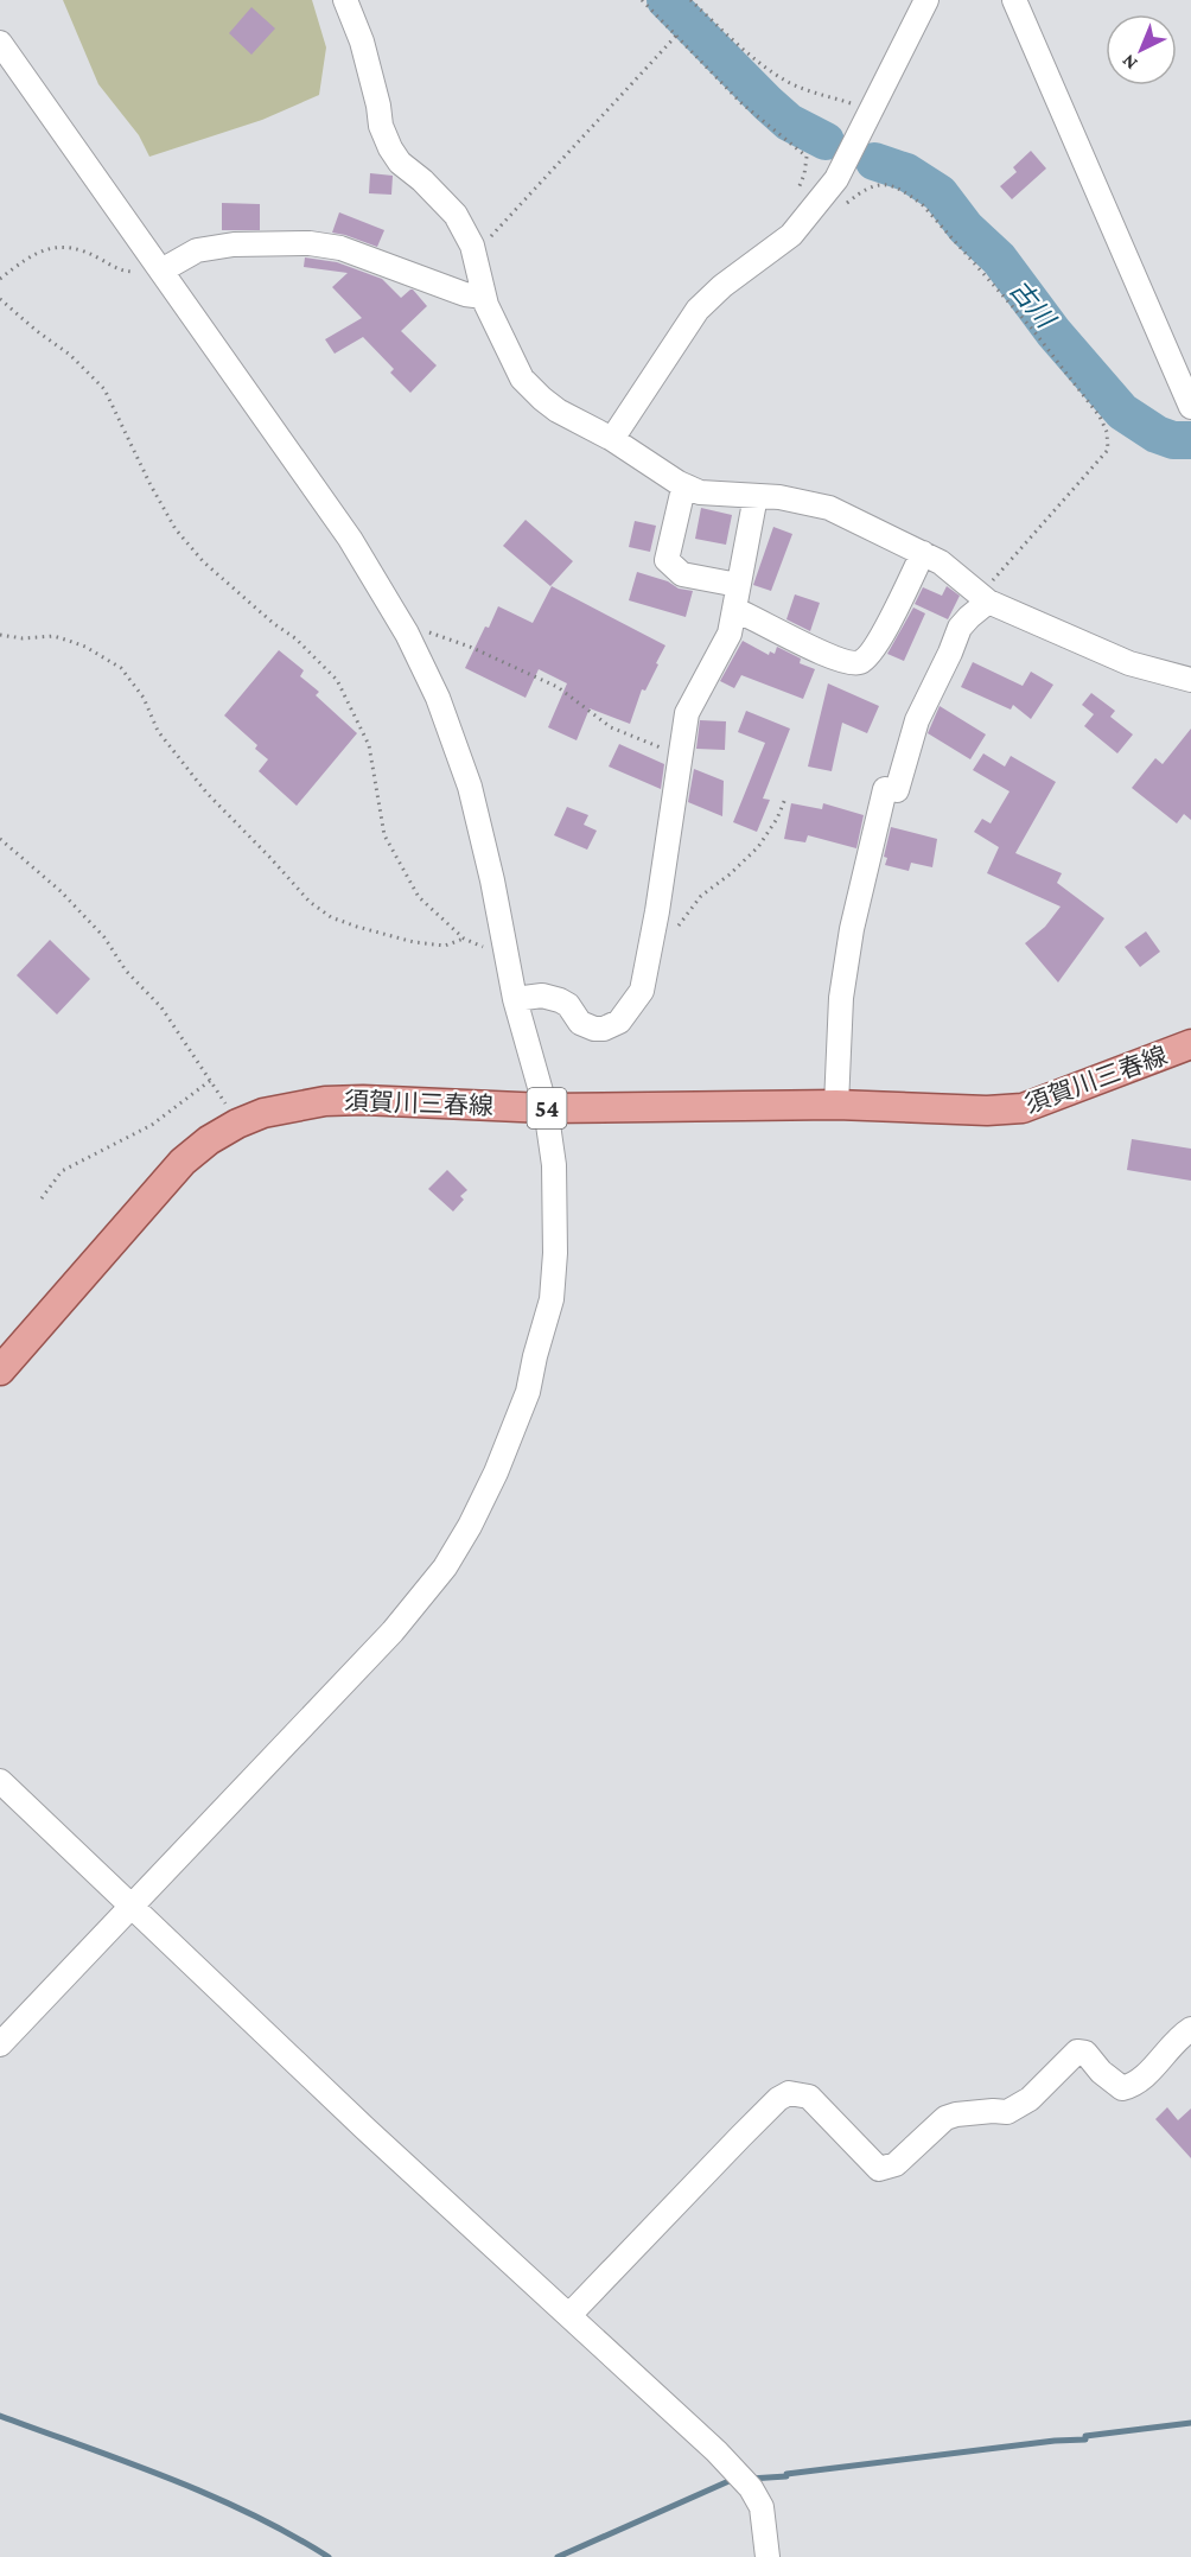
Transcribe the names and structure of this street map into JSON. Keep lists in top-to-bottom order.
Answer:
{
  "streets": {
    "main road": ["須賀川三春線", "54"]
  },
  "water": ["古川"],
  "north": "bottom left"
}
